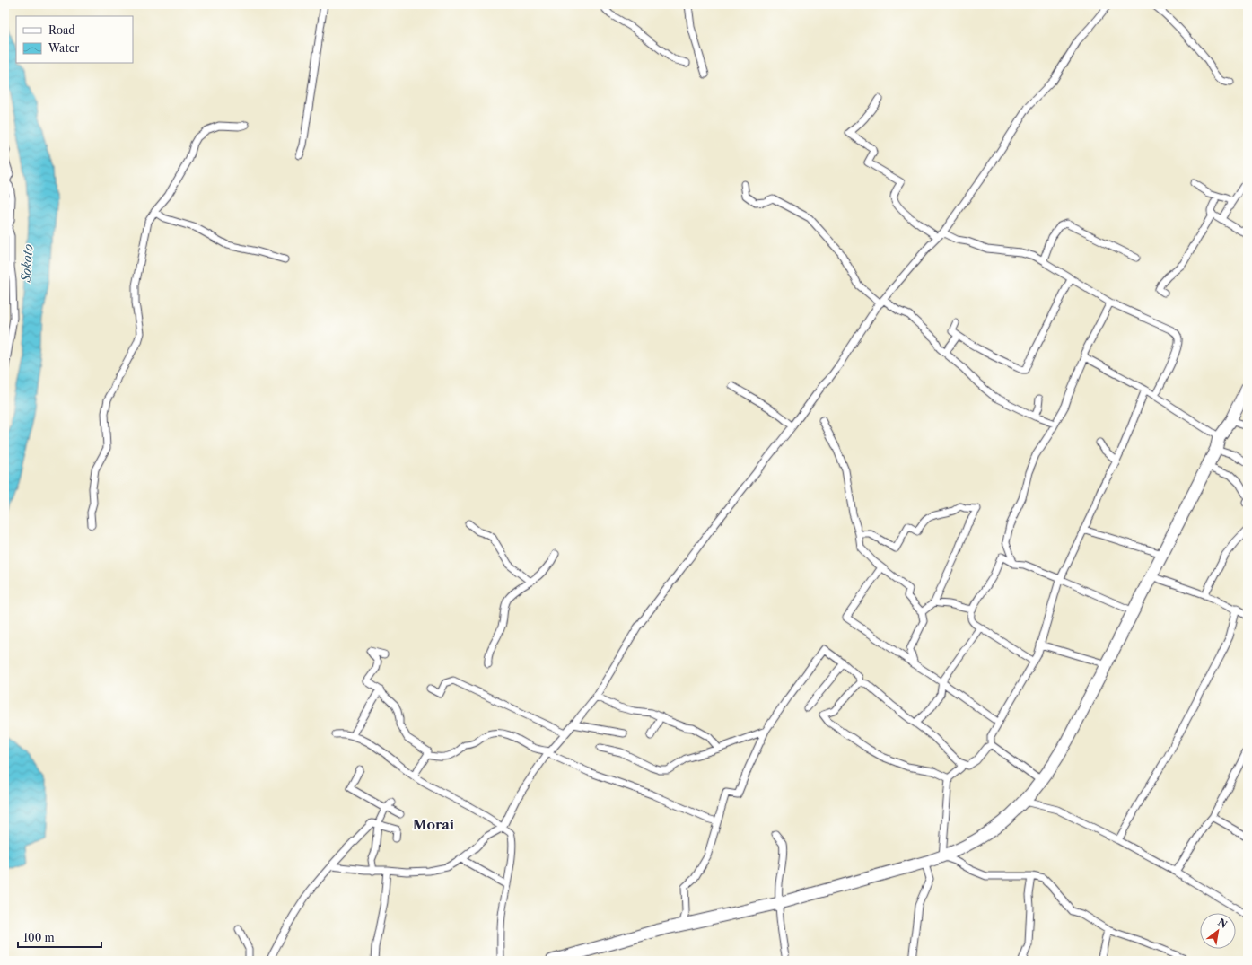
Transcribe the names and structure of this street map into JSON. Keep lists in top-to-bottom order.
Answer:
{
  "districts": ["Morai"],
  "water": ["Sokoto"],
  "legend": ["Road", "Water"],
  "scale_bar": "100 m",
  "north": "top right"
}
